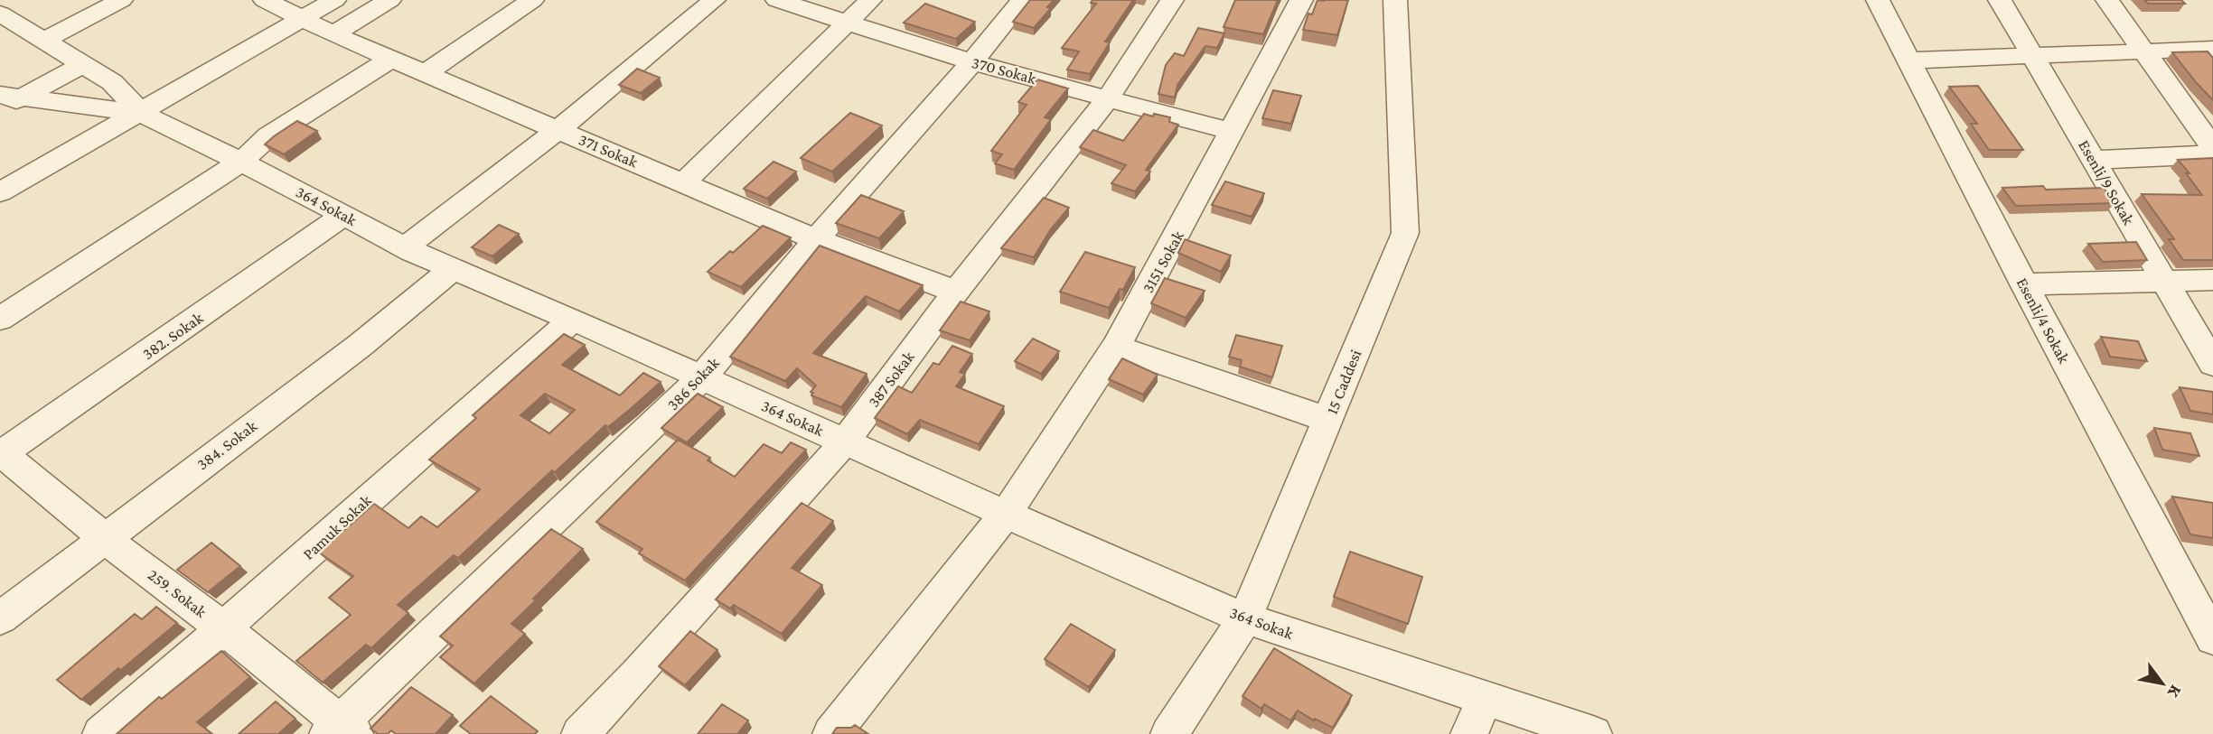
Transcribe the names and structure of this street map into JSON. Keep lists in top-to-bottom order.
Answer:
{
  "streets": {
    "street": [
      "370 Sokak",
      "371 Sokak",
      "Esenli/9 Sokak",
      "364 Sokak",
      "3151 Sokak",
      "Esenli/4 Sokak",
      "382. Sokak",
      "387 Sokak",
      "15 Caddesi",
      "386 Sokak",
      "384. Sokak",
      "Pamuk Sokak",
      "259. Sokak"
    ]
  },
  "crossings": [
    ["370 Sokak", "3151 Sokak"],
    ["370 Sokak", "387 Sokak"],
    ["370 Sokak", "386 Sokak"],
    ["371 Sokak", "387 Sokak"],
    ["371 Sokak", "386 Sokak"],
    ["364 Sokak", "3151 Sokak"],
    ["364 Sokak", "382. Sokak"],
    ["364 Sokak", "387 Sokak"],
    ["364 Sokak", "15 Caddesi"],
    ["364 Sokak", "386 Sokak"],
    ["364 Sokak", "384. Sokak"],
    ["364 Sokak", "Pamuk Sokak"],
    ["382. Sokak", "259. Sokak"],
    ["386 Sokak", "259. Sokak"],
    ["384. Sokak", "259. Sokak"],
    ["Pamuk Sokak", "259. Sokak"]
  ],
  "north": "bottom right"
}
